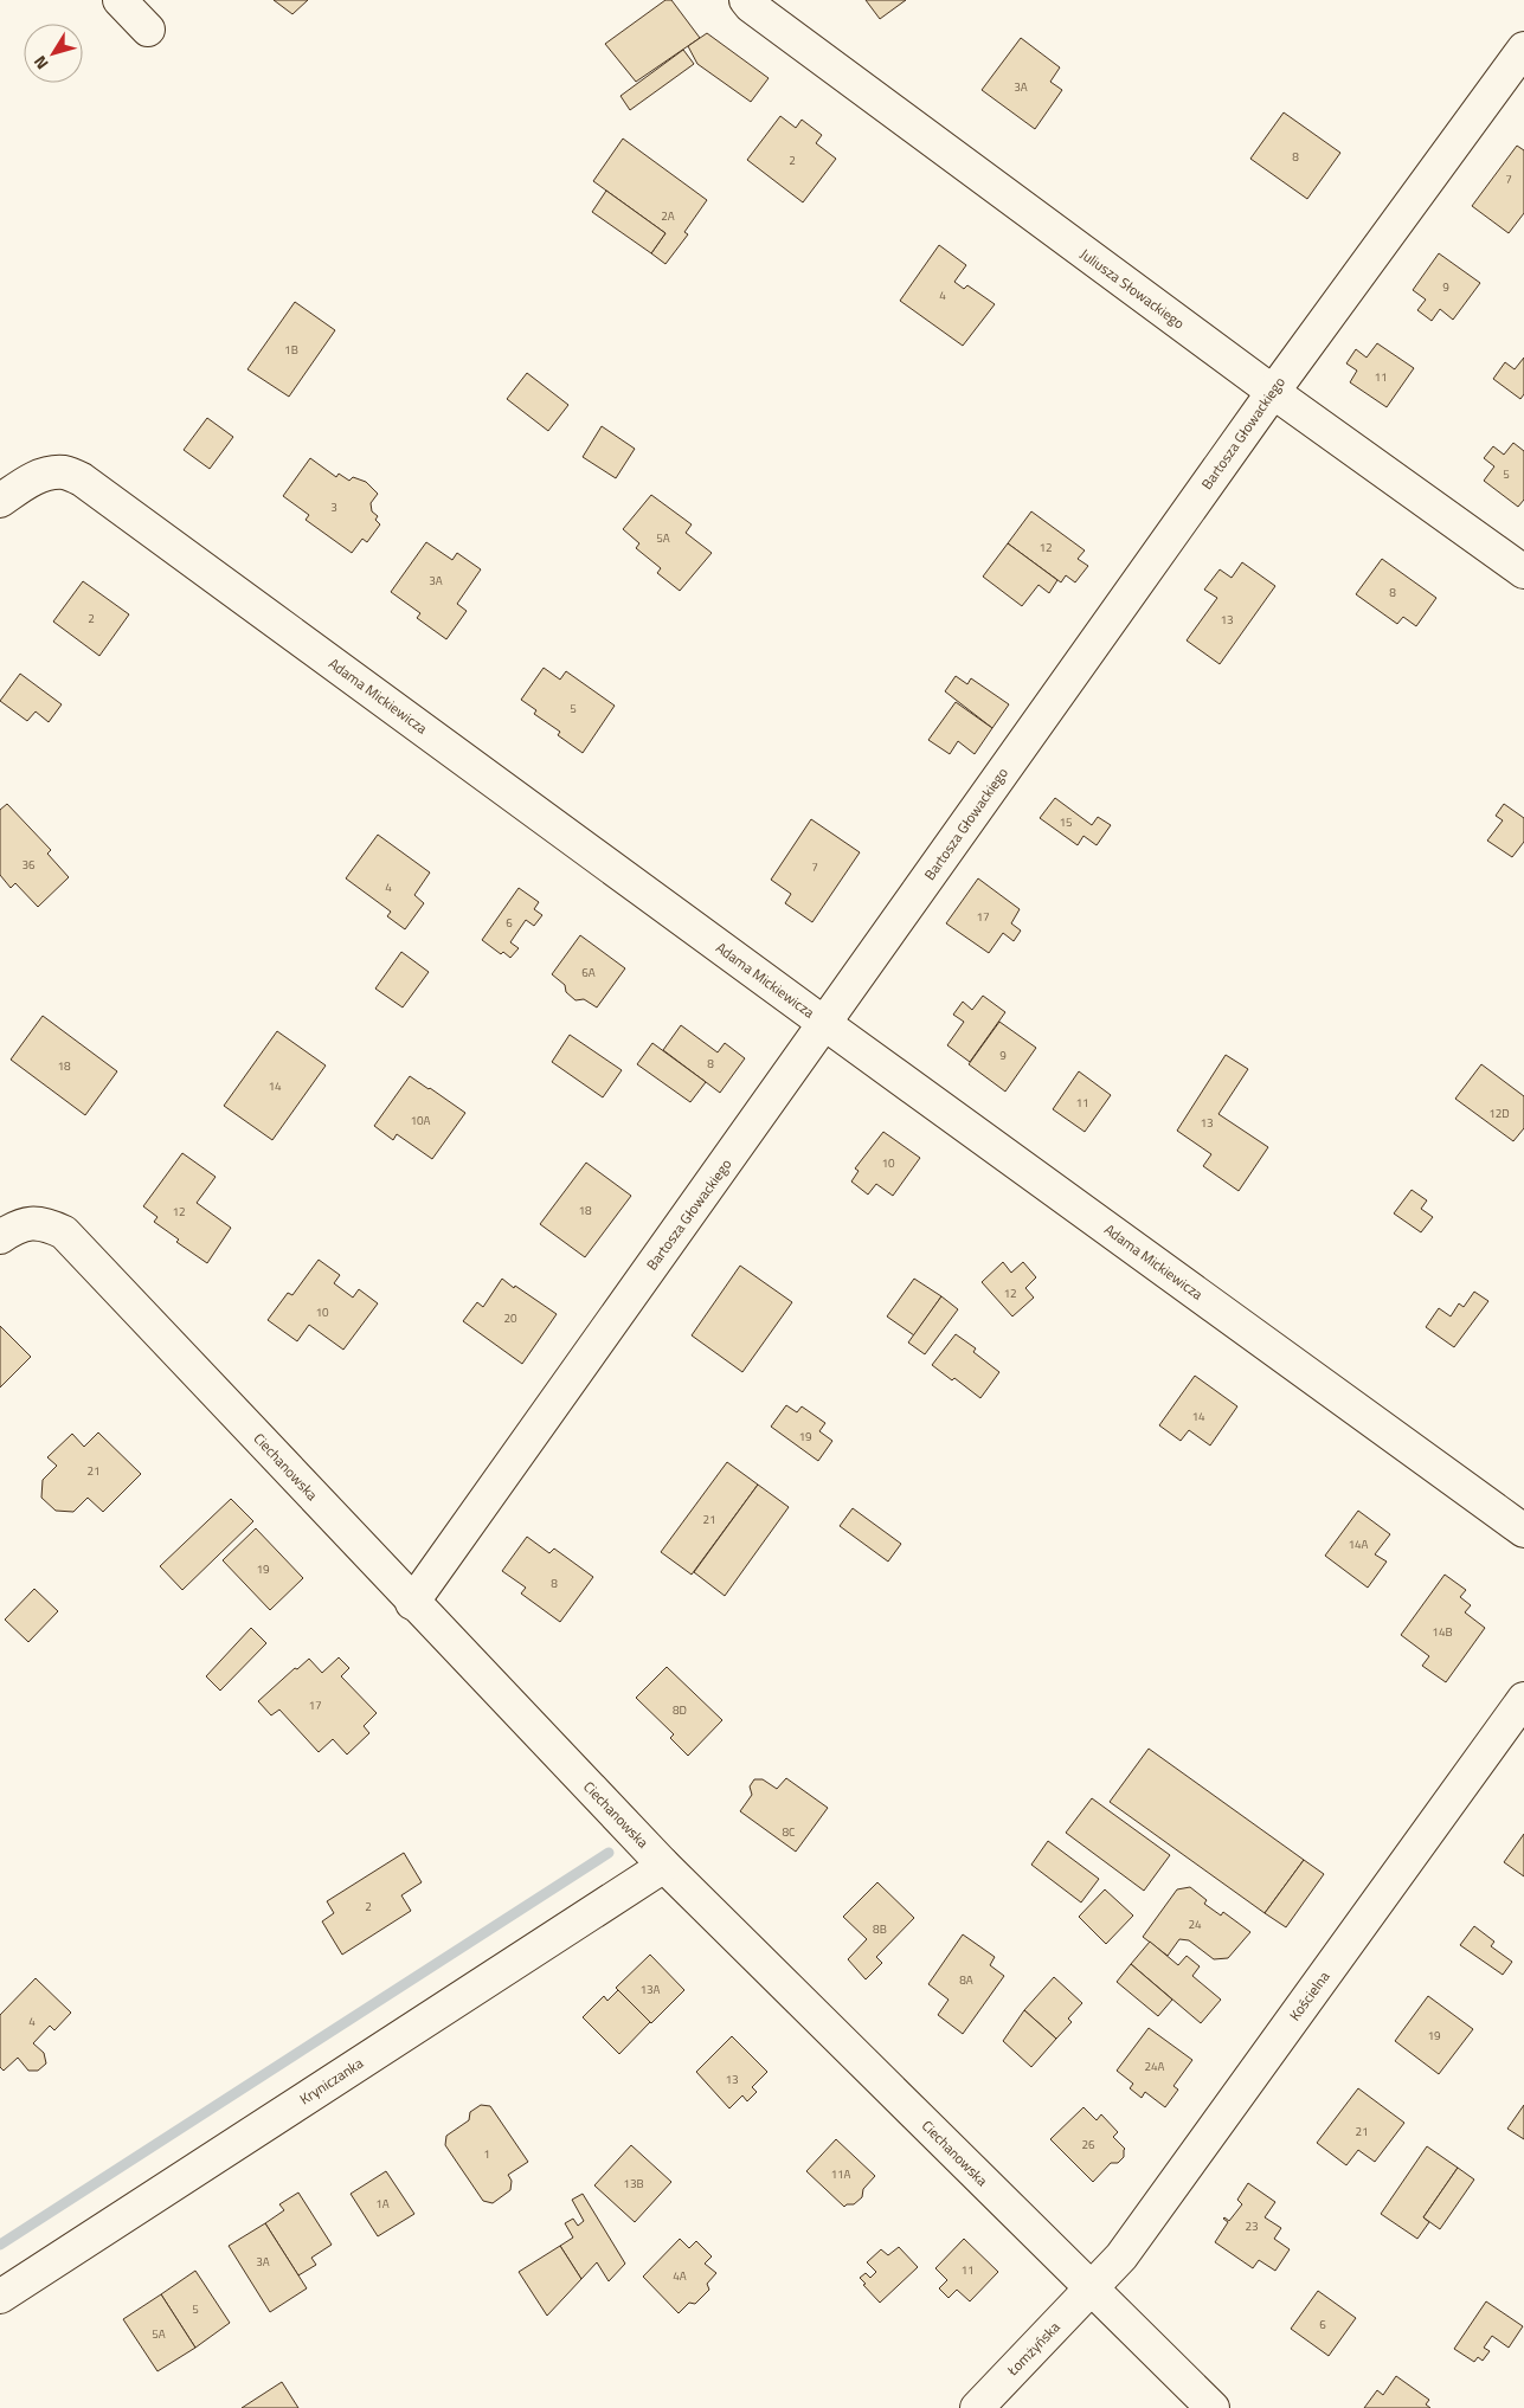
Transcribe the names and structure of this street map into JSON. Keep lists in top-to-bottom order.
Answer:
{
  "streets": {
    "street": [
      "Juliusza Słowackiego",
      "Bartosza Głowackiego",
      "Adama Mickiewicza",
      "Ciechanowska",
      "Kościelna",
      "Kryniczanka",
      "Łomżyńska"
    ]
  },
  "crossings": [
    ["Juliusza Słowackiego", "Bartosza Głowackiego"],
    ["Bartosza Głowackiego", "Adama Mickiewicza"],
    ["Bartosza Głowackiego", "Ciechanowska"],
    ["Ciechanowska", "Kościelna"],
    ["Ciechanowska", "Kryniczanka"],
    ["Ciechanowska", "Łomżyńska"],
    ["Kościelna", "Łomżyńska"]
  ],
  "house_numbers": [
    "3A",
    "8",
    "2",
    "7",
    "2A",
    "9",
    "4",
    "1B",
    "11",
    "5",
    "3",
    "5A",
    "12",
    "3A",
    "8",
    "2",
    "13",
    "5",
    "15",
    "36",
    "7",
    "4",
    "17",
    "6",
    "6A",
    "9",
    "8",
    "18",
    "14",
    "11",
    "12D",
    "10A",
    "13",
    "10",
    "18",
    "12",
    "12",
    "10",
    "20",
    "14",
    "19",
    "21",
    "21",
    "14A",
    "19",
    "8",
    "14B",
    "17",
    "8D",
    "8C",
    "2",
    "24",
    "8B",
    "8A",
    "13A",
    "4",
    "19",
    "24A",
    "13",
    "21",
    "26",
    "1",
    "11A",
    "13B",
    "1A",
    "23",
    "3A",
    "11",
    "4A",
    "5",
    "6",
    "5A"
  ],
  "north": "bottom left"
}
